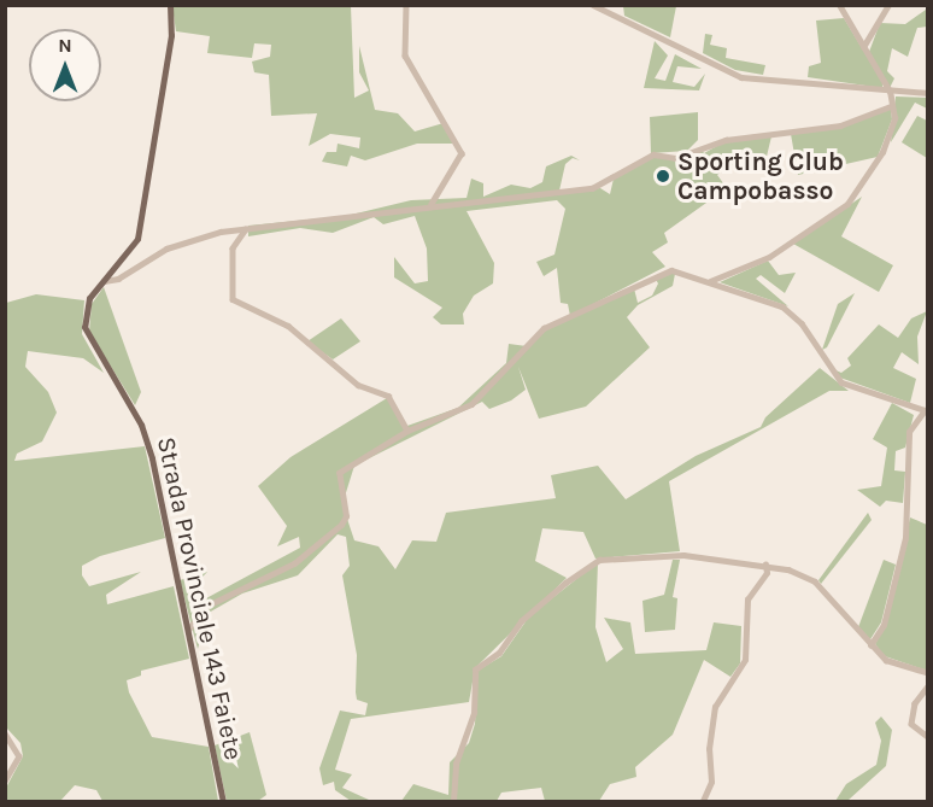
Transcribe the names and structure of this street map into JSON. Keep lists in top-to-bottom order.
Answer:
{
  "streets": {
    "main road": ["Strada Provinciale 143 Faiete"]
  },
  "places": ["Sporting Club Campobasso"],
  "north": "top"
}
